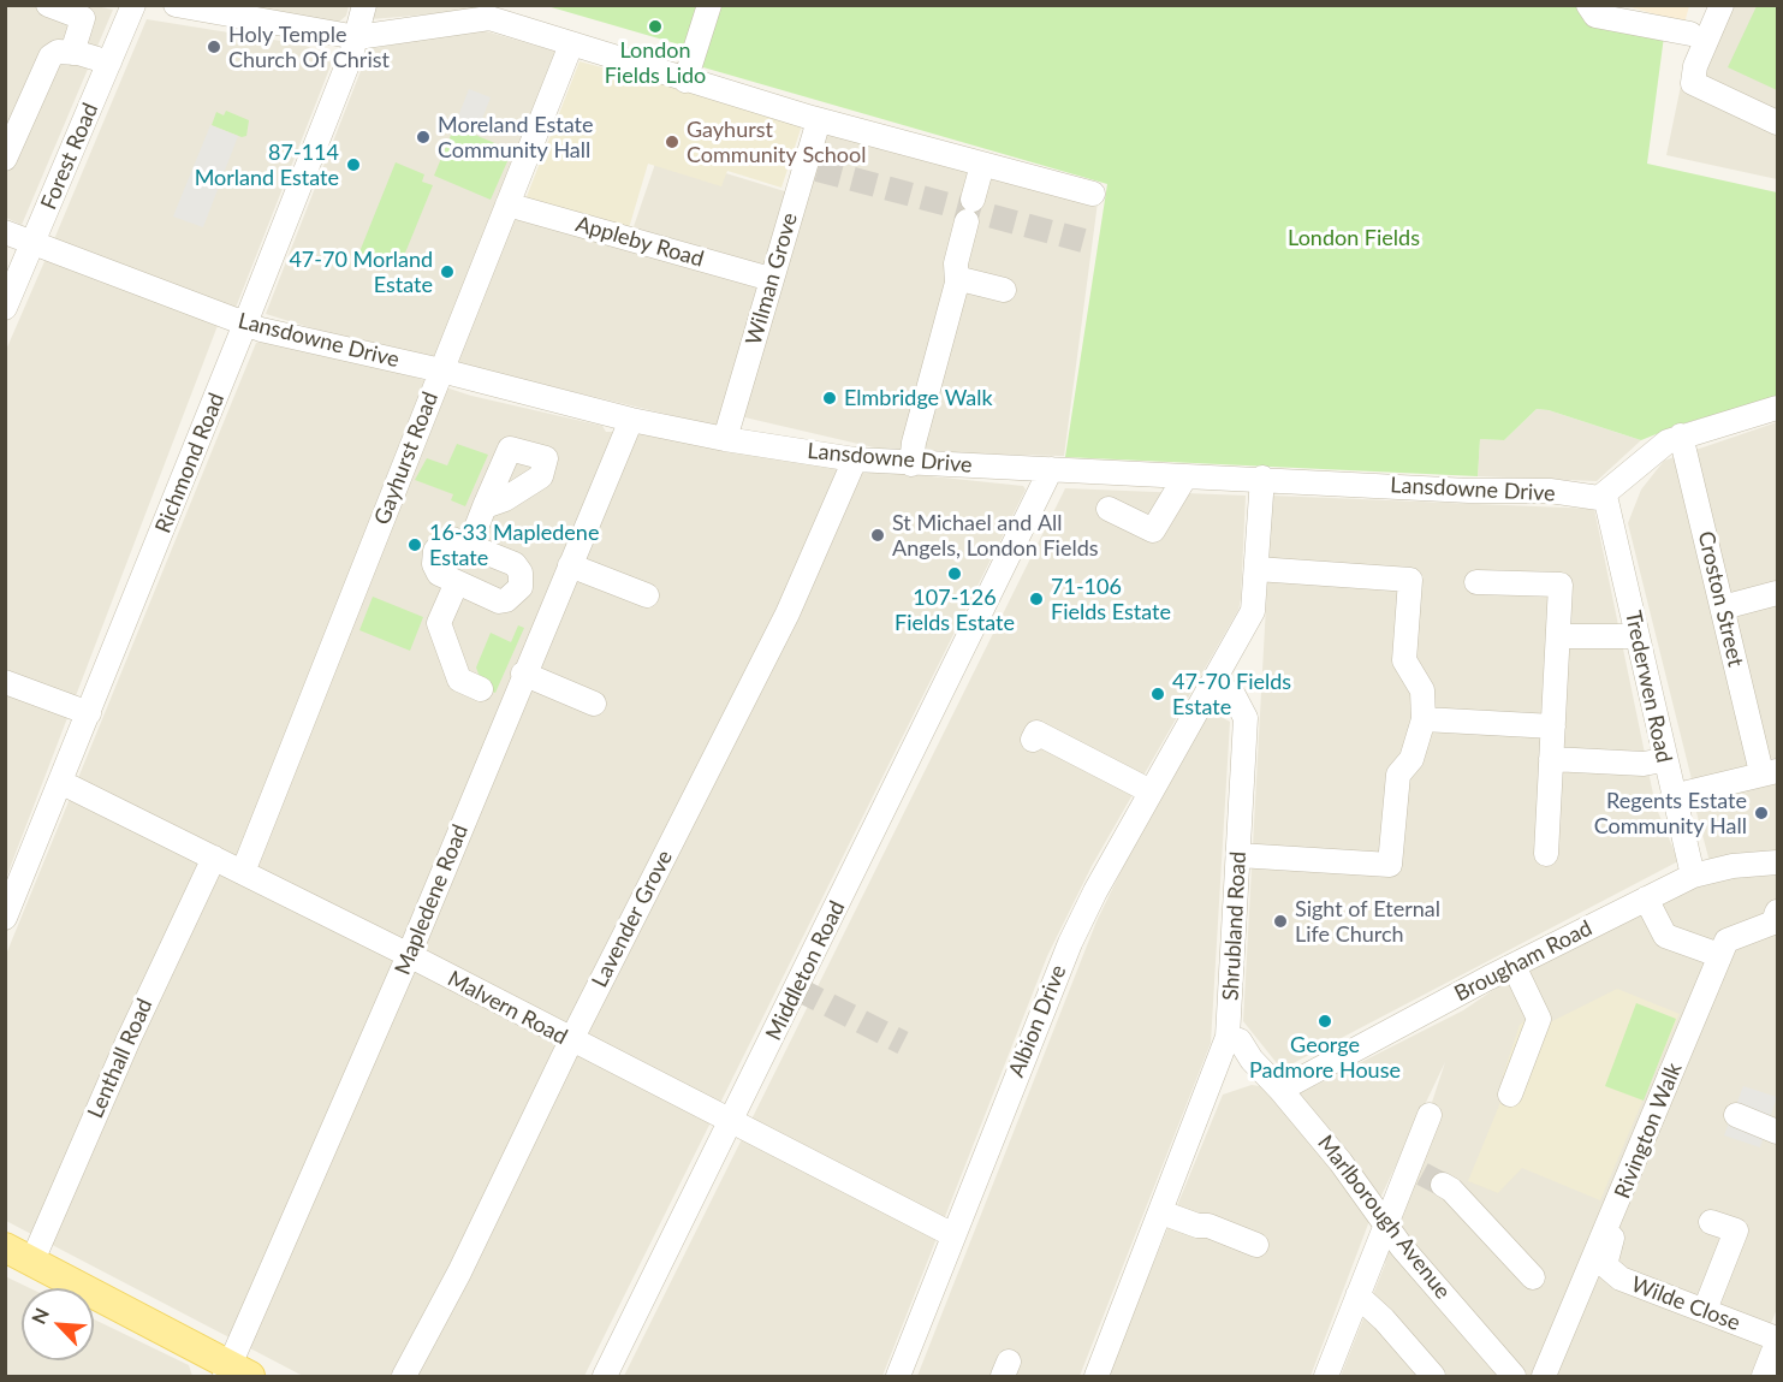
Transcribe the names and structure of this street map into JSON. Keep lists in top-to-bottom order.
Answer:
{
  "streets": {
    "street": [
      "Forest Road",
      "Appleby Road",
      "Wilman Grove",
      "Lansdowne Drive",
      "Gayhurst Road",
      "Richmond Road",
      "Croston Street",
      "Trederwen Road",
      "Mapledene Road",
      "Lavender Grove",
      "Shrubland Road",
      "Brougham Road",
      "Middleton Road",
      "Malvern Road",
      "Albion Drive",
      "Lenthall Road",
      "Rivington Walk",
      "Marlborough Avenue",
      "Wilde Close"
    ]
  },
  "crossings": [
    ["Forest Road", "Lansdowne Drive"],
    ["Appleby Road", "Wilman Grove"],
    ["Appleby Road", "Gayhurst Road"],
    ["Wilman Grove", "Lansdowne Drive"],
    ["Lansdowne Drive", "Gayhurst Road"],
    ["Lansdowne Drive", "Richmond Road"],
    ["Lansdowne Drive", "Trederwen Road"],
    ["Lansdowne Drive", "Mapledene Road"],
    ["Lansdowne Drive", "Lavender Grove"],
    ["Lansdowne Drive", "Middleton Road"],
    ["Gayhurst Road", "Malvern Road"],
    ["Richmond Road", "Malvern Road"],
    ["Trederwen Road", "Brougham Road"],
    ["Mapledene Road", "Malvern Road"],
    ["Lavender Grove", "Malvern Road"],
    ["Shrubland Road", "Albion Drive"],
    ["Shrubland Road", "Marlborough Avenue"],
    ["Brougham Road", "Marlborough Avenue"],
    ["Middleton Road", "Malvern Road"],
    ["Malvern Road", "Albion Drive"],
    ["Malvern Road", "Lenthall Road"],
    ["Rivington Walk", "Wilde Close"]
  ],
  "parks": ["London Fields"],
  "places": [
    "London Fields Lido",
    "Holy Temple Church Of Christ",
    "Moreland Estate Community Hall",
    "Gayhurst Community School",
    "87-114 Morland Estate",
    "47-70 Morland Estate",
    "Elmbridge Walk",
    "St Michael and All Angels, London Fields",
    "16-33 Mapledene Estate",
    "107-126 Fields Estate",
    "71-106 Fields Estate",
    "47-70 Fields Estate",
    "Regents Estate Community Hall",
    "Sight of Eternal Life Church",
    "George Padmore House"
  ],
  "north": "top left"
}
